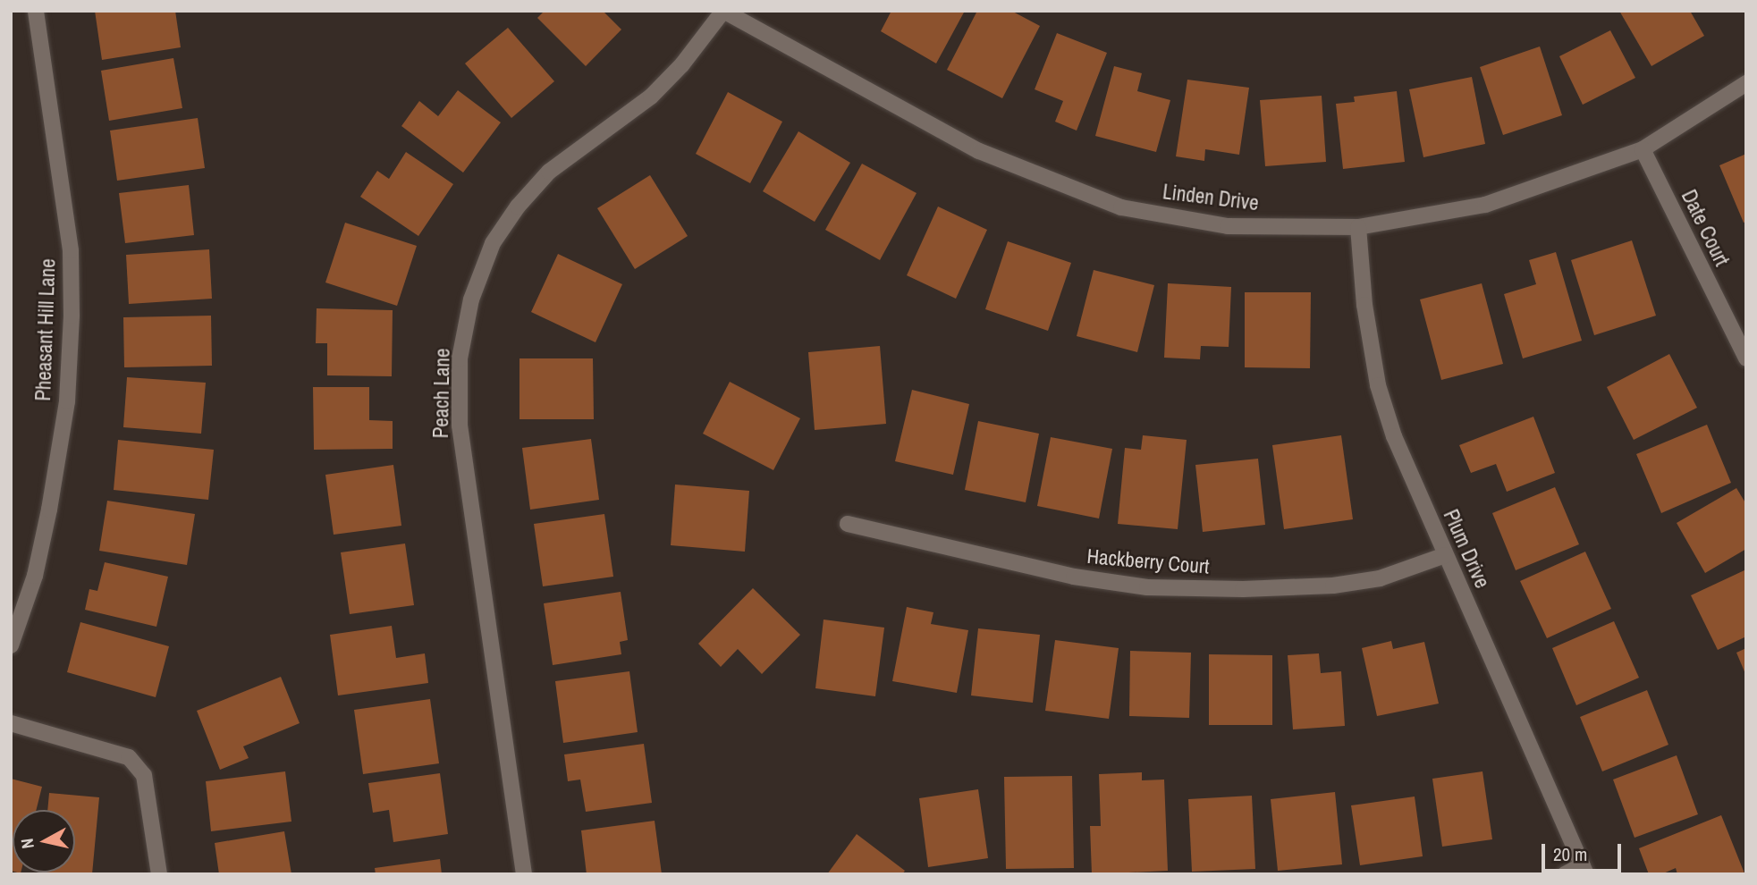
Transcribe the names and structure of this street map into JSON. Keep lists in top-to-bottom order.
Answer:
{
  "streets": {
    "street": [
      "Linden Drive",
      "Date Court",
      "Pheasant Hill Lane",
      "Peach Lane",
      "Plum Drive",
      "Hackberry Court"
    ]
  },
  "crossings": [
    ["Linden Drive", "Date Court"],
    ["Linden Drive", "Peach Lane"],
    ["Linden Drive", "Plum Drive"],
    ["Plum Drive", "Hackberry Court"]
  ],
  "scale_bar": "20 m",
  "north": "left"
}
